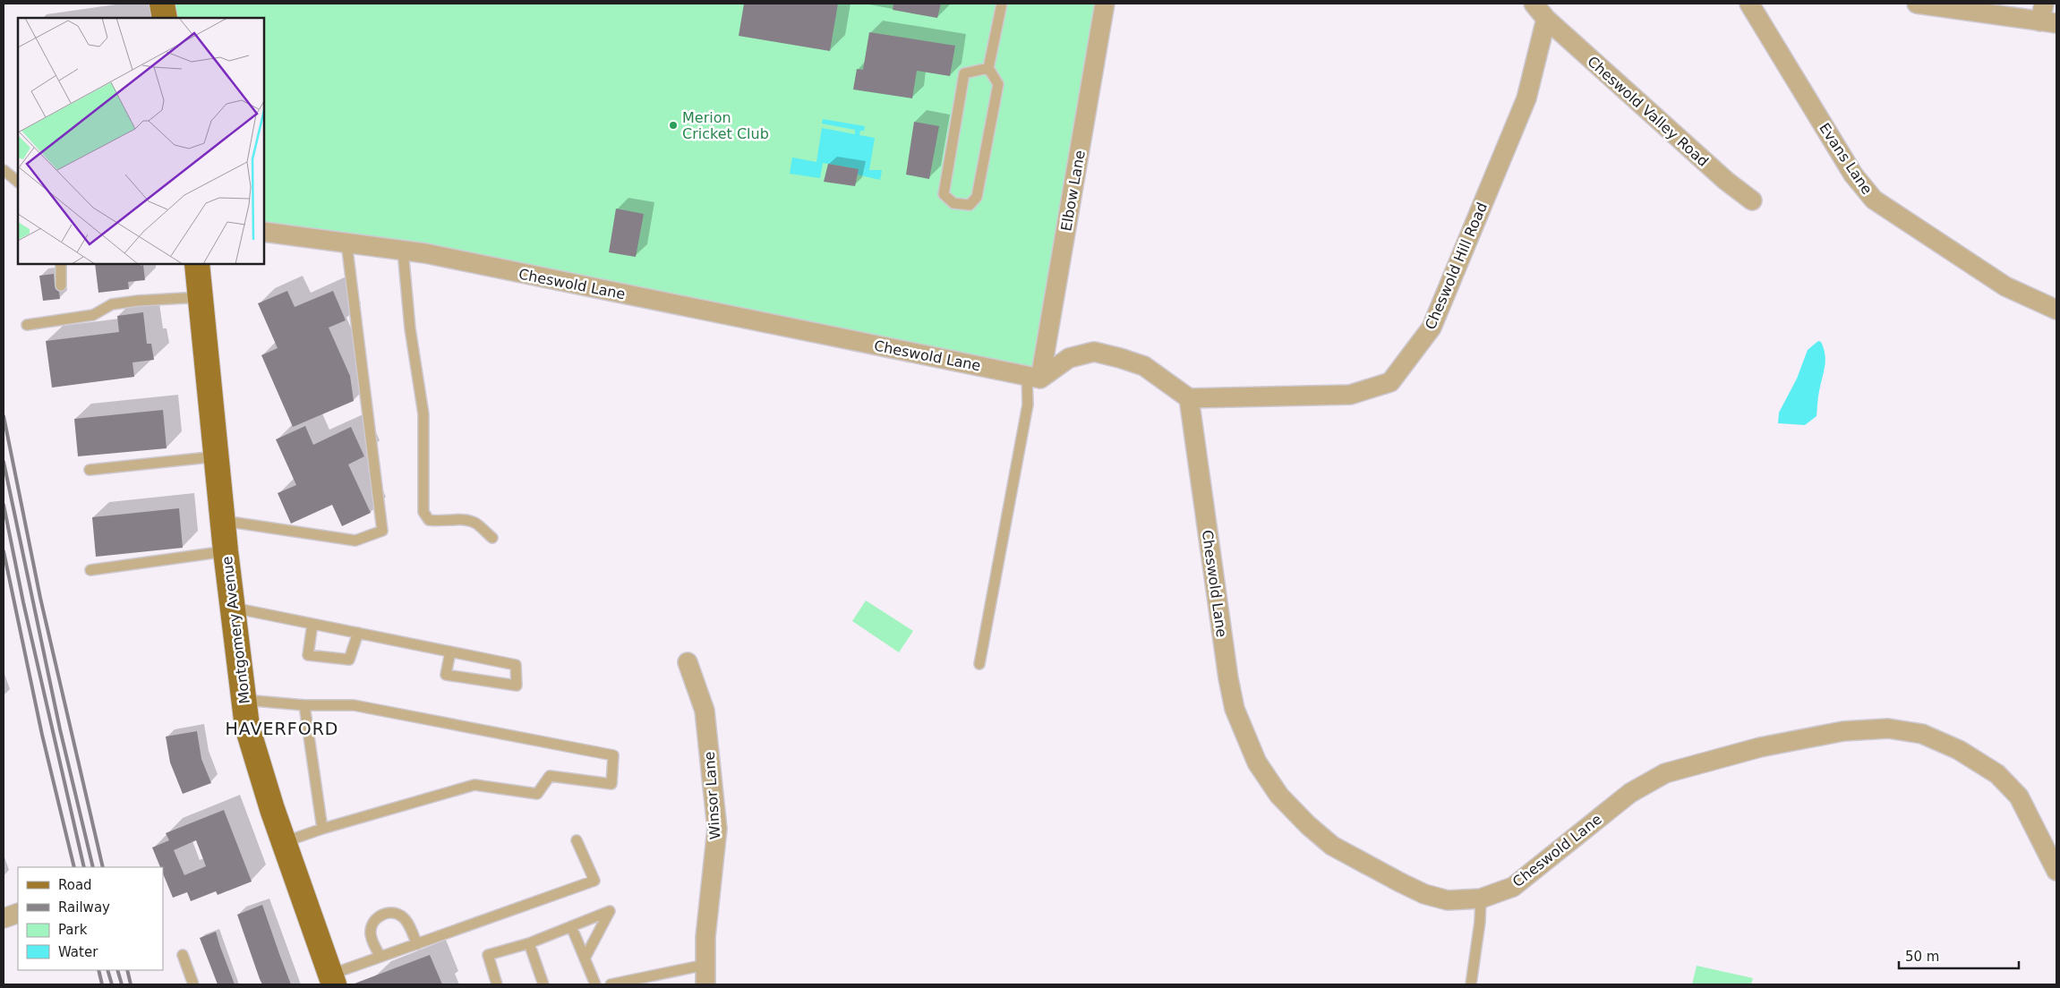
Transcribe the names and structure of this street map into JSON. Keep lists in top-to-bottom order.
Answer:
{
  "streets": {
    "main road": ["Montgomery Avenue"],
    "street": [
      "Cheswold Valley Road",
      "Evans Lane",
      "Elbow Lane",
      "Cheswold Hill Road",
      "Cheswold Lane",
      "Winsor Lane"
    ]
  },
  "crossings": [
    ["Cheswold Valley Road", "Cheswold Hill Road"],
    ["Elbow Lane", "Cheswold Lane"],
    ["Cheswold Hill Road", "Cheswold Lane"]
  ],
  "districts": ["HAVERFORD"],
  "places": ["Merion Cricket Club"],
  "legend": [
    "Road",
    "Railway",
    "Park",
    "Water"
  ],
  "scale_bar": "50 m"
}
